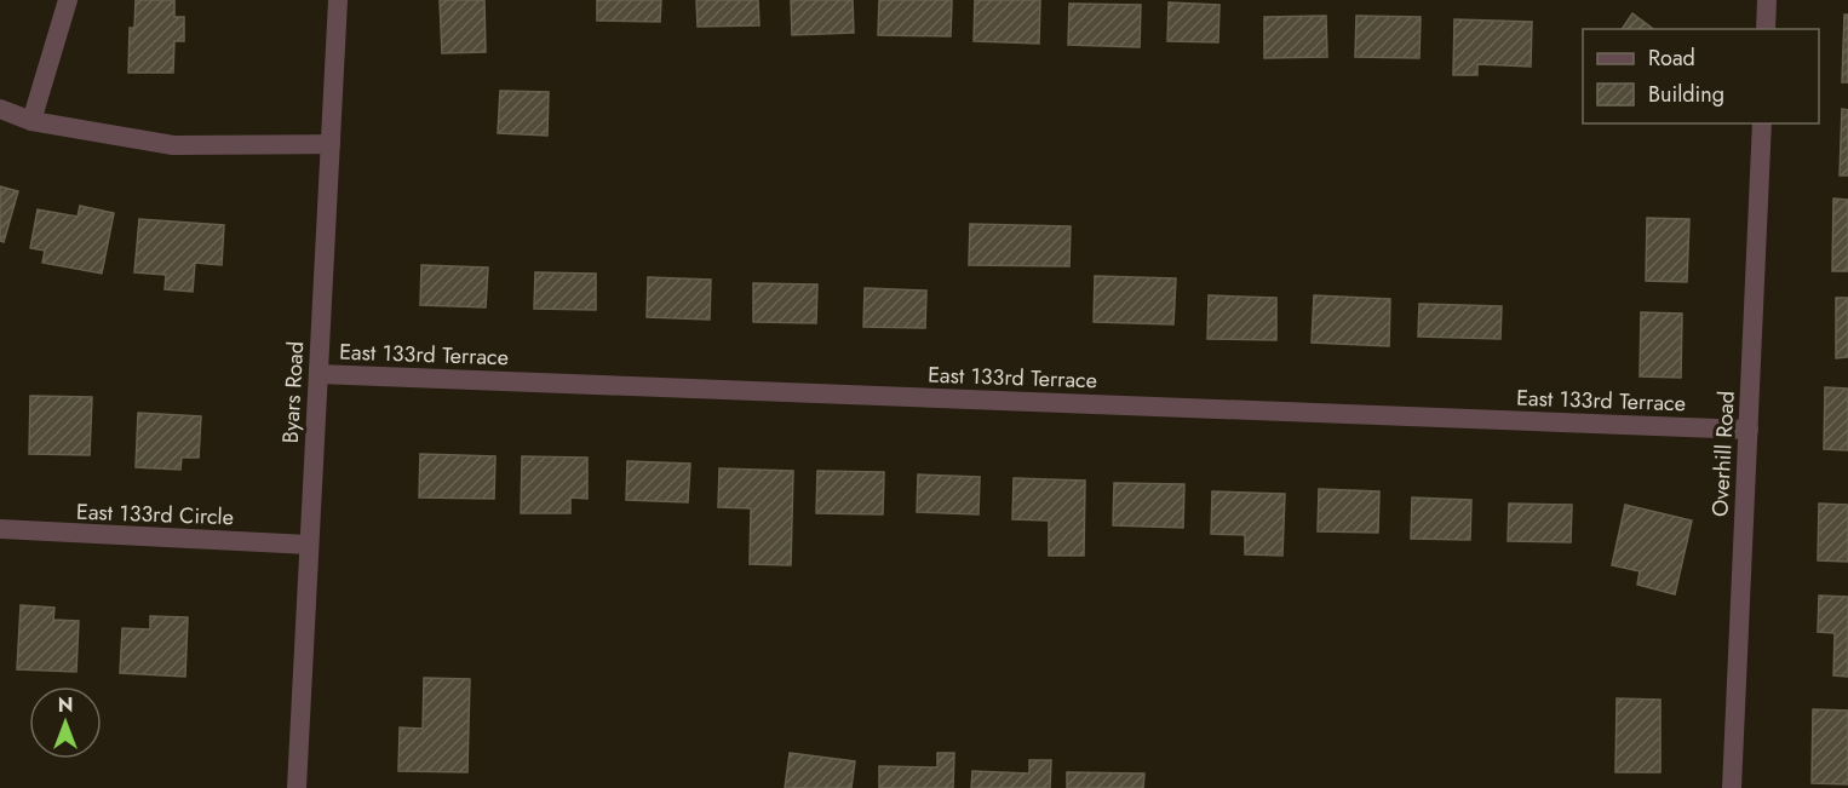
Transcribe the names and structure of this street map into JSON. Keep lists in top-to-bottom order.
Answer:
{
  "streets": {
    "street": [
      "East 133rd Terrace",
      "Byars Road",
      "Overhill Road",
      "East 133rd Circle"
    ]
  },
  "crossings": [
    ["East 133rd Terrace", "Byars Road"],
    ["East 133rd Terrace", "Overhill Road"],
    ["Byars Road", "East 133rd Circle"]
  ],
  "legend": ["Road", "Building"],
  "north": "top"
}
